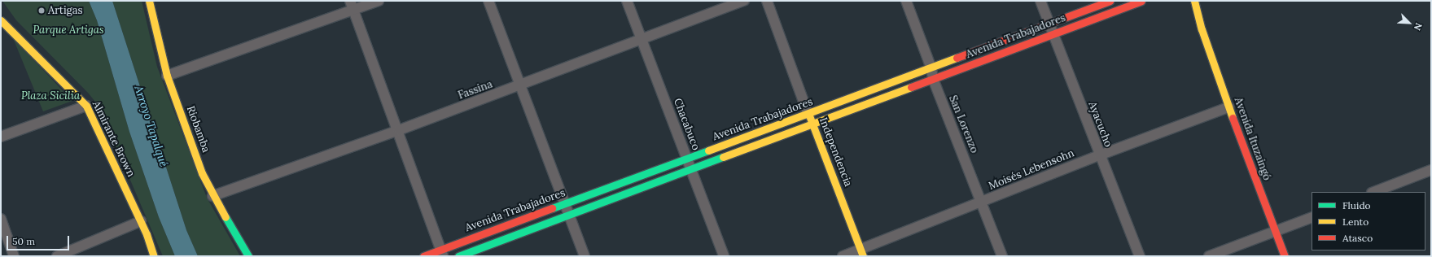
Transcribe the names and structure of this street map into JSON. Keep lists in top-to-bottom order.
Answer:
{
  "streets": {
    "main road": [
      "Avenida Trabajadores",
      "Riobamba",
      "Almirante Brown",
      "Avenida Ituzaingó",
      "Independencia"
    ],
    "street": [
      "Fassina",
      "Chacabuco",
      "San Lorenzo",
      "Ayacucho",
      "Moisés Lebensohn"
    ]
  },
  "crossings": [
    ["Avenida Trabajadores", "Chacabuco"],
    ["Avenida Trabajadores", "San Lorenzo"],
    ["Avenida Trabajadores", "Ayacucho"],
    ["Avenida Trabajadores", "Independencia"],
    ["Fassina", "Chacabuco"],
    ["Fassina", "Riobamba"],
    ["San Lorenzo", "Moisés Lebensohn"],
    ["Ayacucho", "Moisés Lebensohn"],
    ["Avenida Ituzaingó", "Moisés Lebensohn"],
    ["Independencia", "Moisés Lebensohn"]
  ],
  "water": ["Arroyo Tapalqué"],
  "parks": ["Parque Artigas", "Plaza Sicilia"],
  "places": ["Artigas"],
  "legend": ["Fluido", "Lento", "Atasco"],
  "scale_bar": "50 m",
  "north": "bottom right"
}
